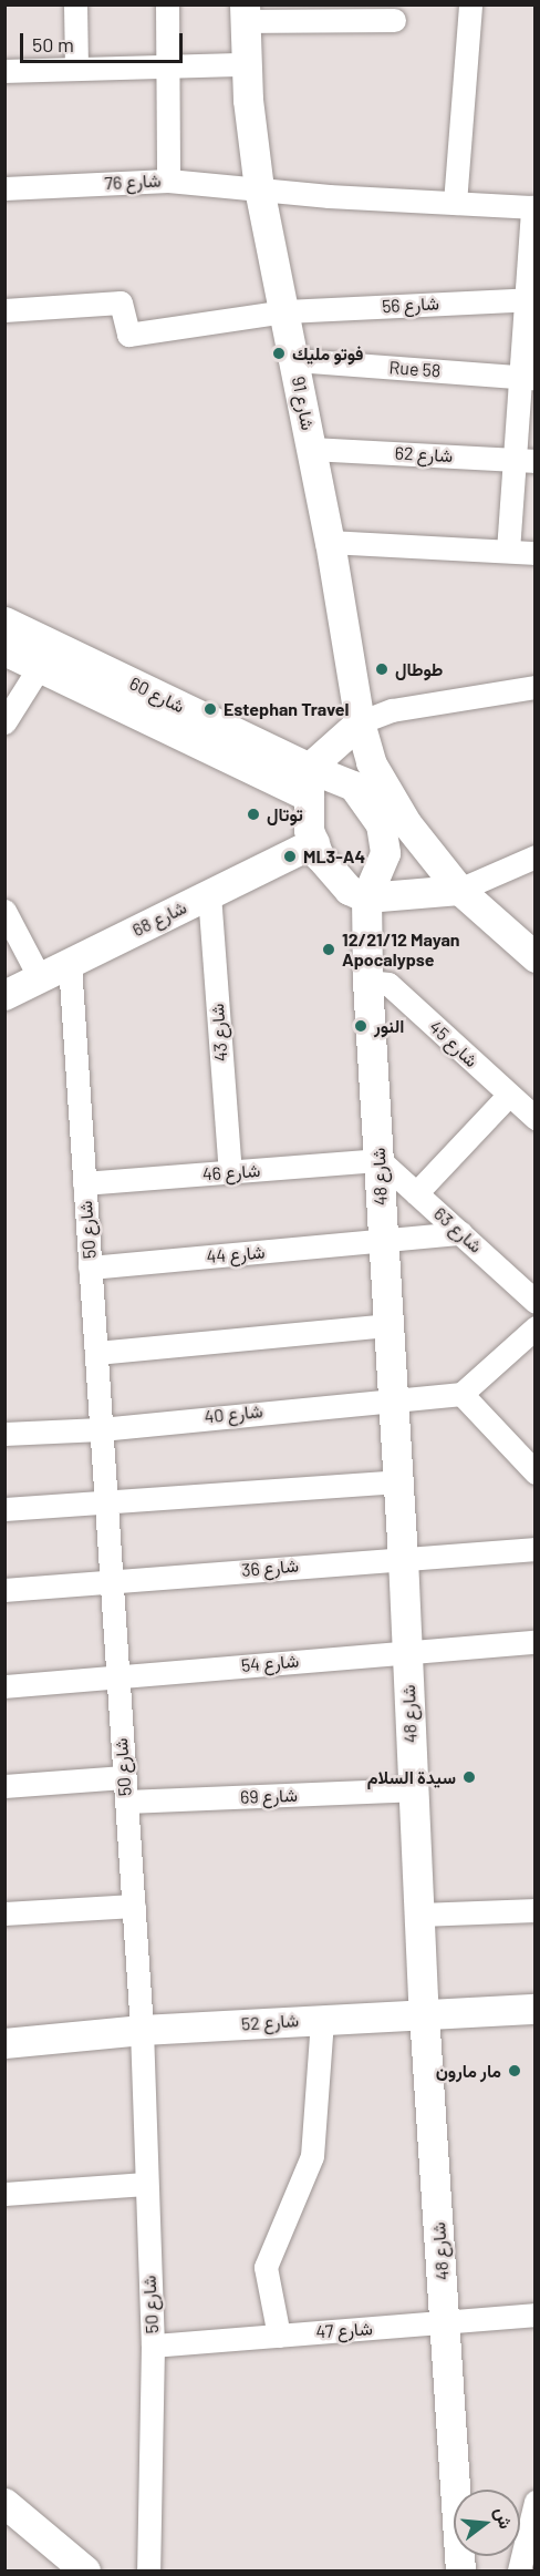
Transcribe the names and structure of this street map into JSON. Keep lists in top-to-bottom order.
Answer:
{
  "streets": {
    "street": [
      "شارع 76",
      "شارع 56",
      "Rue 58",
      "شارع 91",
      "شارع 62",
      "شارع 60",
      "شارع 68",
      "شارع 43",
      "شارع 45",
      "شارع 46",
      "شارع 48",
      "شارع 50",
      "شارع 63",
      "شارع 44",
      "شارع 40",
      "شارع 36",
      "شارع 54",
      "شارع 69",
      "شارع 52",
      "شارع 47"
    ]
  },
  "crossings": [
    ["شارع 76", "شارع 91"],
    ["شارع 56", "شارع 91"],
    ["Rue 58", "شارع 91"],
    ["شارع 91", "شارع 62"],
    ["شارع 60", "شارع 48"],
    ["شارع 68", "شارع 43"],
    ["شارع 68", "شارع 50"],
    ["شارع 43", "شارع 46"],
    ["شارع 45", "شارع 48"],
    ["شارع 46", "شارع 48"],
    ["شارع 46", "شارع 50"],
    ["شارع 46", "شارع 63"],
    ["شارع 48", "شارع 63"],
    ["شارع 48", "شارع 44"],
    ["شارع 48", "شارع 40"],
    ["شارع 48", "شارع 36"],
    ["شارع 48", "شارع 54"],
    ["شارع 48", "شارع 69"],
    ["شارع 48", "شارع 52"],
    ["شارع 48", "شارع 47"],
    ["شارع 50", "شارع 44"],
    ["شارع 50", "شارع 40"],
    ["شارع 50", "شارع 36"],
    ["شارع 50", "شارع 54"],
    ["شارع 50", "شارع 69"],
    ["شارع 50", "شارع 52"],
    ["شارع 50", "شارع 47"]
  ],
  "places": [
    "فوتو مليك",
    "طوطال",
    "Estephan Travel",
    "توتال",
    "ML3-A4",
    "12/21/12 Mayan Apocalypse",
    "النور",
    "سيدة السلام",
    "مار مارون"
  ],
  "scale_bar": "50 m",
  "north": "right"
}
